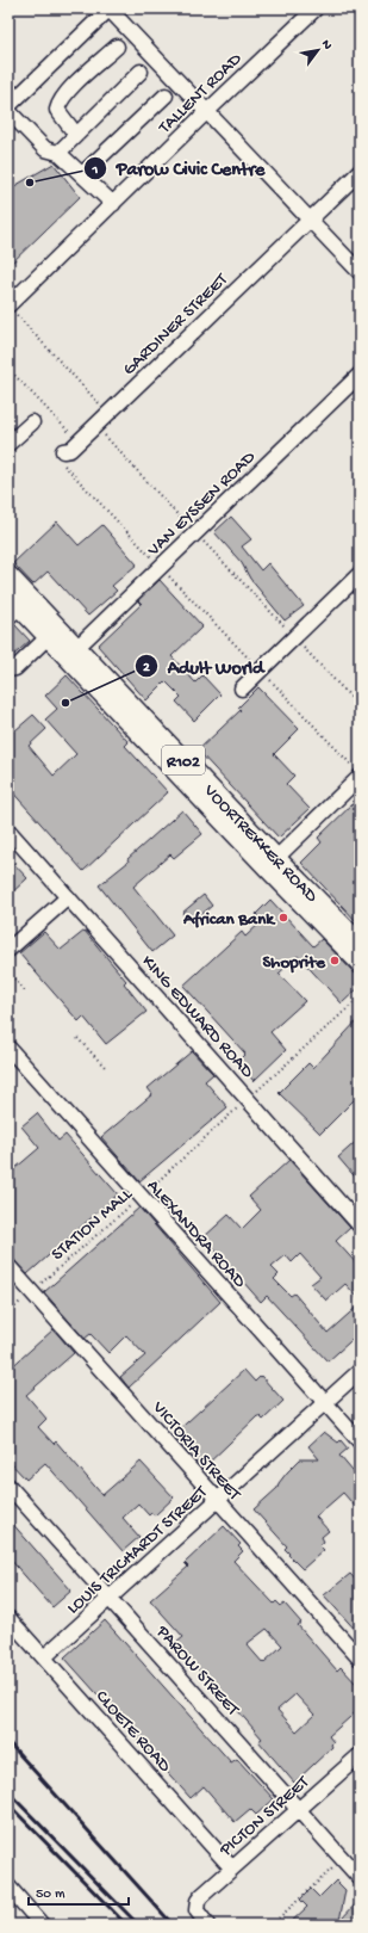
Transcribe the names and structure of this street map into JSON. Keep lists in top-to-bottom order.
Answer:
{
  "streets": {
    "main road": ["R102", "VOORTREKKER ROAD"],
    "street": [
      "TALLENT ROAD",
      "GARDINER STREET",
      "VAN EYSSEN ROAD",
      "KING EDWARD ROAD",
      "ALEXANDRA ROAD",
      "VICTORIA STREET",
      "LOUIS TRICHARDT STREET",
      "PAROW STREET",
      "CLOETE ROAD",
      "PICTON STREET"
    ],
    "path": ["STATION MALL"]
  },
  "crossings": [
    ["VAN EYSSEN ROAD", "VOORTREKKER ROAD"],
    ["KING EDWARD ROAD", "STATION MALL"],
    ["STATION MALL", "ALEXANDRA ROAD"],
    ["STATION MALL", "VICTORIA STREET"],
    ["ALEXANDRA ROAD", "LOUIS TRICHARDT STREET"],
    ["VICTORIA STREET", "LOUIS TRICHARDT STREET"],
    ["LOUIS TRICHARDT STREET", "PAROW STREET"],
    ["LOUIS TRICHARDT STREET", "CLOETE ROAD"],
    ["PAROW STREET", "PICTON STREET"],
    ["CLOETE ROAD", "PICTON STREET"]
  ],
  "places": [
    "Parow Civic Centre",
    "Adult World",
    "African Bank",
    "Shoprite"
  ],
  "scale_bar": "50 m",
  "north": "top right"
}
